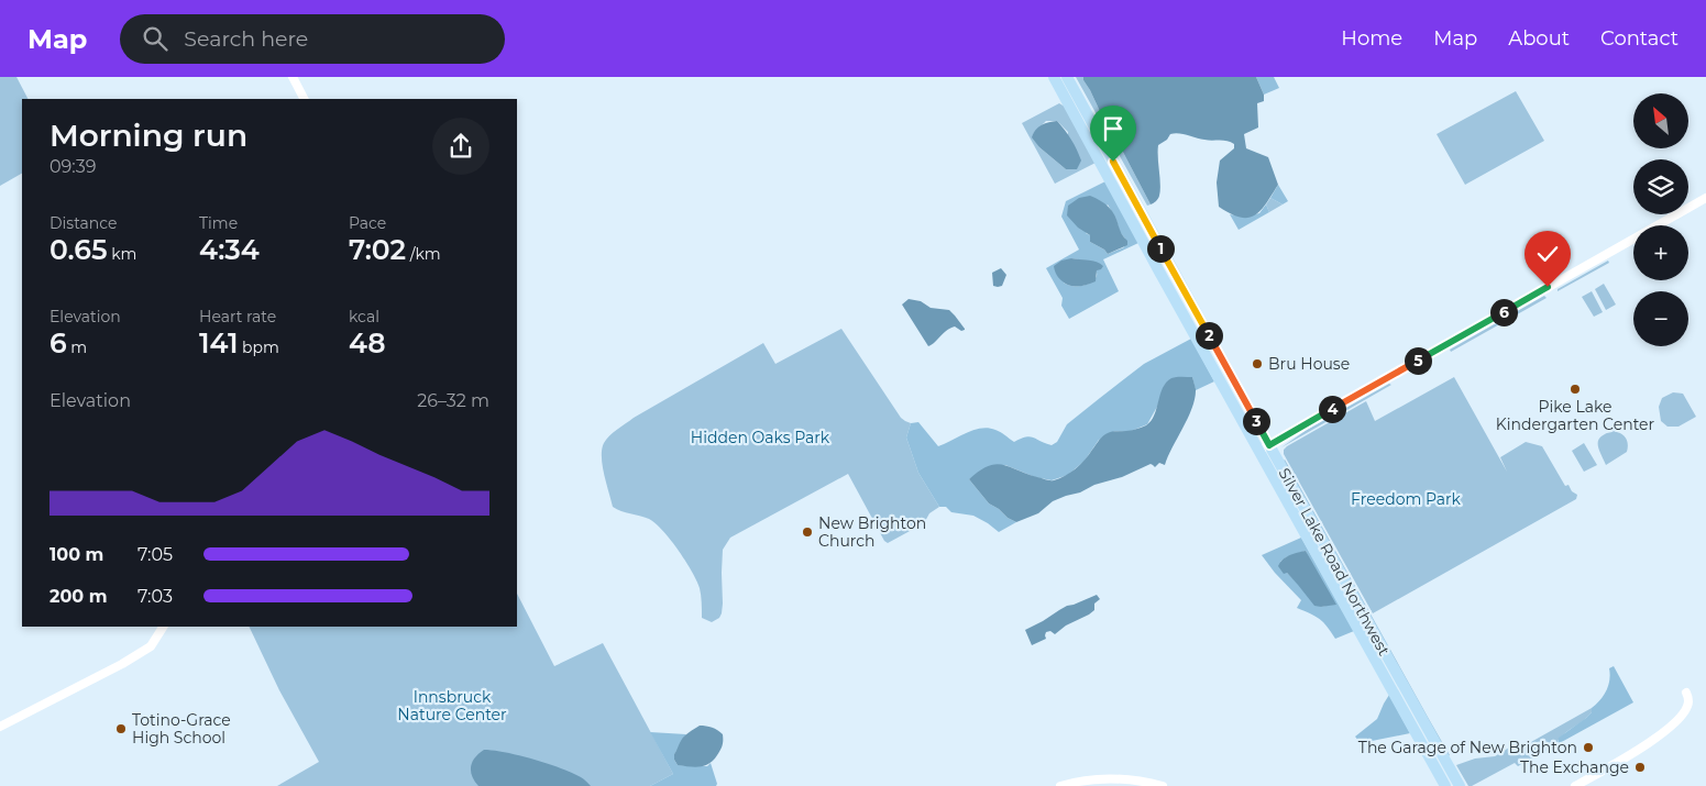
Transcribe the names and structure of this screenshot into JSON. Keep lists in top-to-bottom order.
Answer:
{
  "streets": {
    "main road": ["Silver Lake Road Northwest"]
  },
  "parks": ["Hidden Oaks Park", "Freedom Park", "Innsbruck Nature Center"],
  "places": [
    "Bru House",
    "Pike Lake Kindergarten Center",
    "New Brighton Church",
    "Totino-Grace High School",
    "The Garage of New Brighton",
    "The Exchange"
  ],
  "north": "top left",
  "page": {
    "header": "Map",
    "search": "Search here",
    "nav": [
      "Home",
      "Map",
      "About",
      "Contact"
    ],
    "map_buttons": ["+", "−"],
    "heading": ["Morning run", "09:39"],
    "stats": [
      ["Distance", "0.65 km"],
      ["Time", "4:34"],
      ["Pace", "7:02 /km"],
      ["Elevation", "6 m"],
      ["Heart rate", "141 bpm"],
      ["kcal", "48"]
    ],
    "pins": [
      "1",
      "6",
      "2",
      "5",
      "4",
      "3"
    ],
    "chart": ["Elevation", "26–32 m"],
    "list": [
      {
        "name": "100 m",
        "note": "7:05"
      },
      {
        "name": "200 m",
        "note": "7:03"
      }
    ]
  }
}
